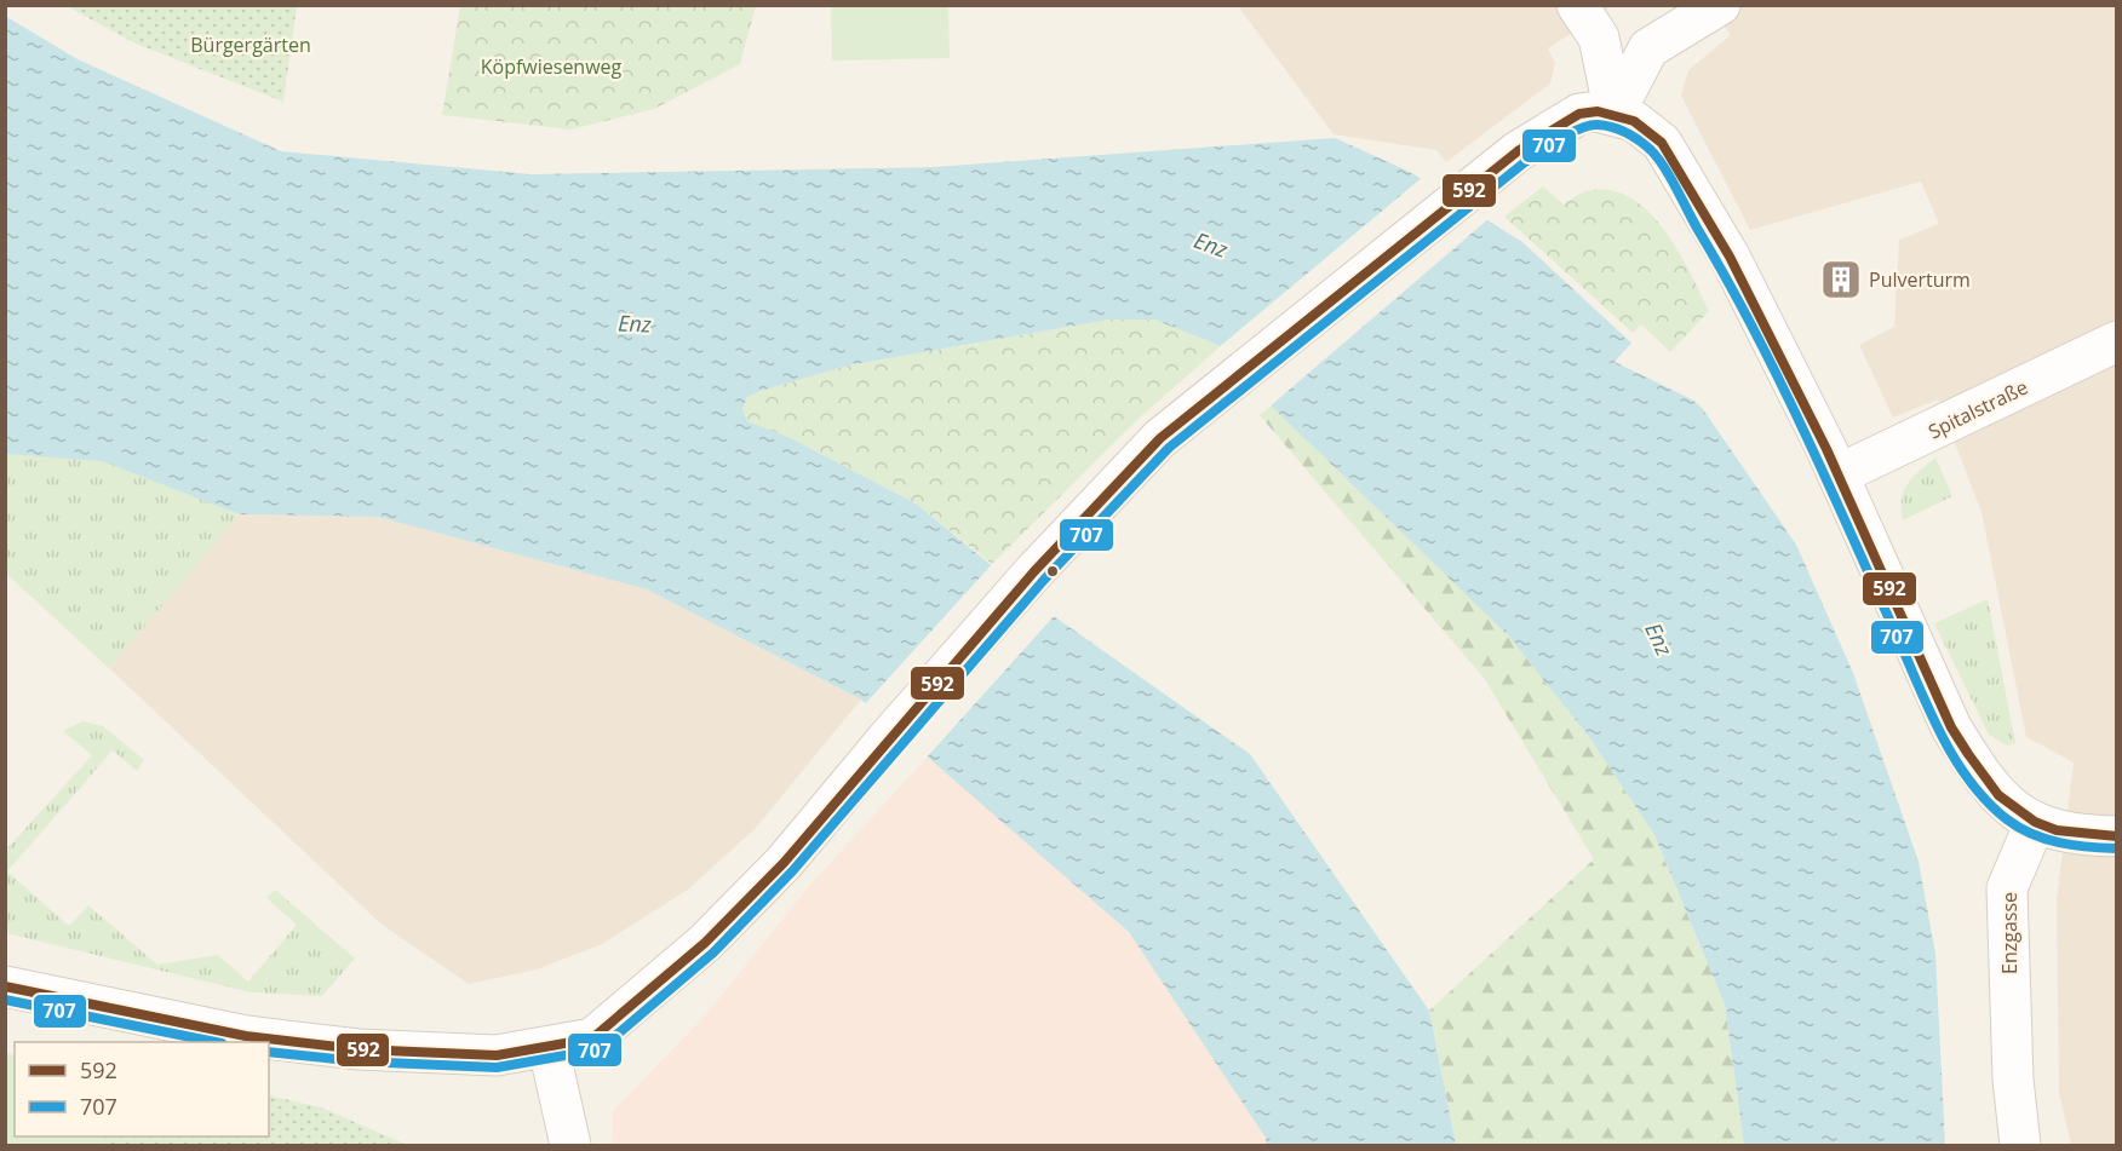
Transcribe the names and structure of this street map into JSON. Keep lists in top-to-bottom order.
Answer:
{
  "streets": {
    "street": ["Spitalstraße", "Enzgasse"]
  },
  "water": ["Enz"],
  "parks": ["Bürgergärten", "Köpfwiesenweg"],
  "places": {
    "building": ["Pulverturm"]
  },
  "lines": ["transit line 592", "transit line 707"],
  "legend": ["592", "707"]
}
